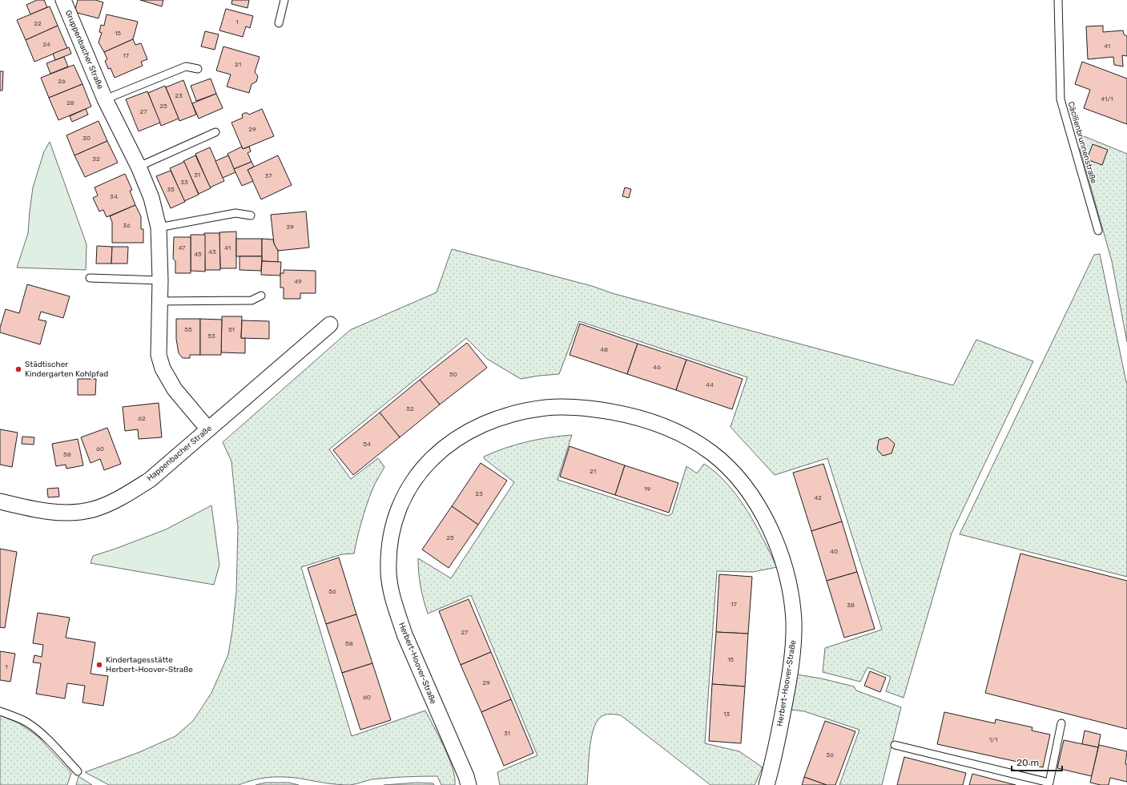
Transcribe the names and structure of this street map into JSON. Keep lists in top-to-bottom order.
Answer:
{
  "streets": {
    "street": ["Gruppenbacher Straße", "Happenbacher Straße", "Herbert-Hoover-Straße"],
    "lane": ["Cäcilienbrunnenstraße"]
  },
  "crossings": [
    ["Gruppenbacher Straße", "Happenbacher Straße"]
  ],
  "places": ["Städtischer Kindergarten Kohlpfad", "Kindertagesstätte Herbert-Hoover-Straße"],
  "house_numbers": [
    "1",
    "22",
    "15",
    "24",
    "41",
    "17",
    "21",
    "26",
    "23",
    "41/1",
    "28",
    "25",
    "27",
    "29",
    "30",
    "32",
    "31",
    "37",
    "33",
    "35",
    "34",
    "36",
    "39",
    "47",
    "41",
    "43",
    "45",
    "49",
    "55",
    "51",
    "53",
    "48",
    "46",
    "50",
    "44",
    "52",
    "62",
    "54",
    "60",
    "58",
    "21",
    "19",
    "23",
    "42",
    "25",
    "40",
    "56",
    "17",
    "38",
    "27",
    "58",
    "15",
    "1",
    "29",
    "60",
    "13",
    "31",
    "1/1",
    "36"
  ],
  "scale_bar": "20 m"
}
